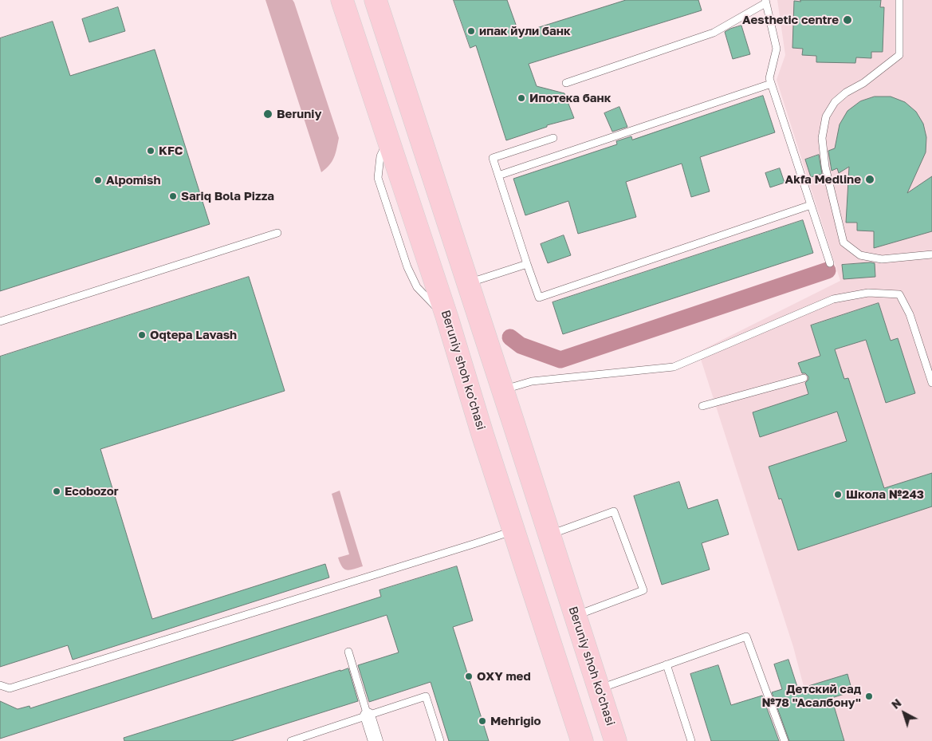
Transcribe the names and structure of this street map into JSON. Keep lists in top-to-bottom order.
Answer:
{
  "streets": {
    "main road": ["Beruniy shoh ko'chasi"]
  },
  "places": [
    "Aesthetic centre",
    "ипак йули банк",
    "Ипотека банк",
    "Beruniy",
    "KFC",
    "Akfa Medline",
    "Alpomish",
    "Sariq Bola Pizza",
    "Oqtepa Lavash",
    "Ecobozor",
    "Школа №243",
    "OXY med",
    "Детский сад №78 \"Асалбону\"",
    "Mehrigio"
  ],
  "north": "top left"
}
